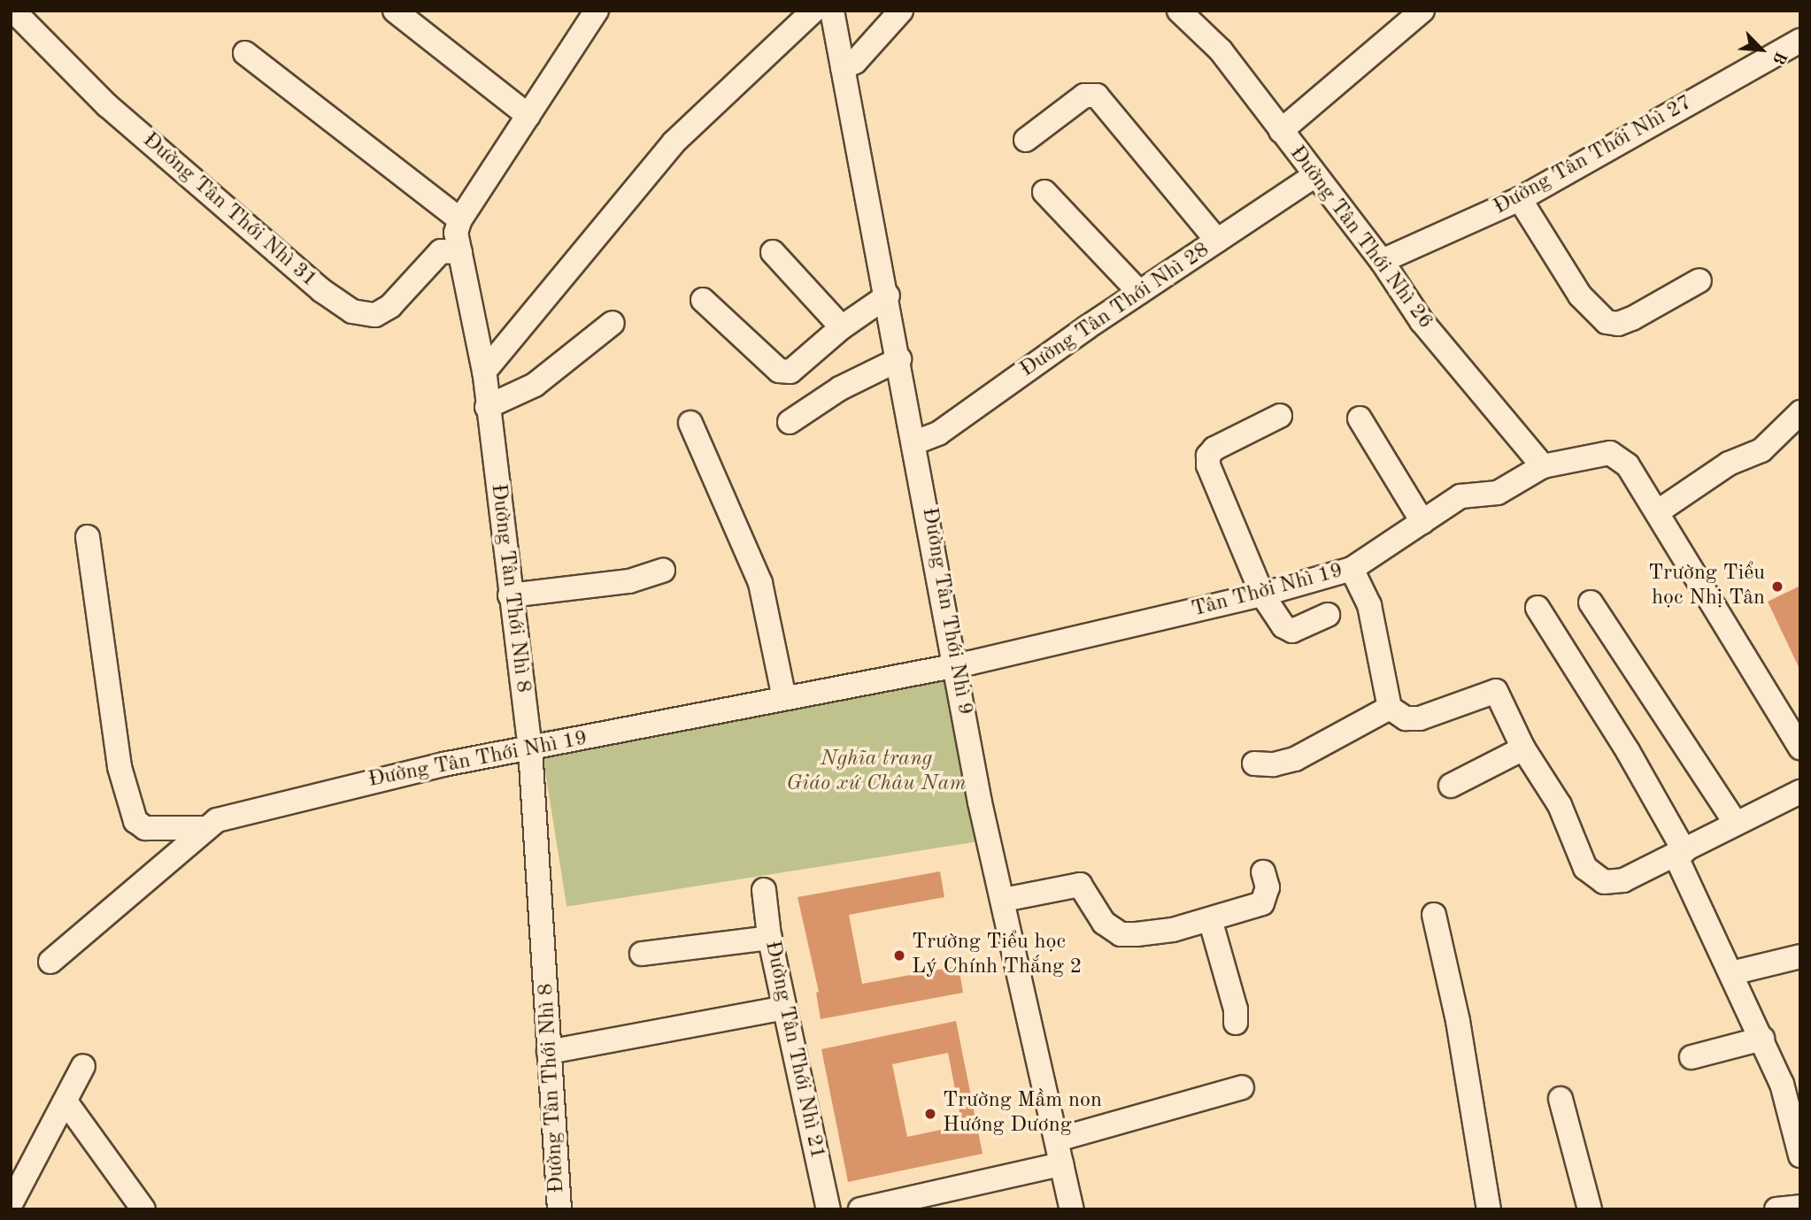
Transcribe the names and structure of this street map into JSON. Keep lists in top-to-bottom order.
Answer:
{
  "streets": {
    "street": [
      "Đường Tân Thới Nhì 27",
      "Đường Tân Thới Nhì 31",
      "Đường Tân Thới Nhì 26",
      "Đường Tân Thới Nhì 28",
      "Đường Tân Thới Nhì 8",
      "Tân Thời Nhì 19",
      "Đường Tân Thới Nhì 9",
      "Đường Tân Thới Nhì 19",
      "Đường Tân Thới Nhì 21"
    ]
  },
  "crossings": [
    ["Đường Tân Thới Nhì 27", "Đường Tân Thới Nhì 26"],
    ["Đường Tân Thới Nhì 31", "Đường Tân Thới Nhì 8"],
    ["Đường Tân Thới Nhì 26", "Đường Tân Thới Nhì 28"],
    ["Đường Tân Thới Nhì 26", "Tân Thời Nhì 19"],
    ["Đường Tân Thới Nhì 28", "Đường Tân Thới Nhì 9"],
    ["Đường Tân Thới Nhì 8", "Đường Tân Thới Nhì 19"],
    ["Tân Thời Nhì 19", "Đường Tân Thới Nhì 9"],
    ["Tân Thời Nhì 19", "Đường Tân Thới Nhì 19"],
    ["Đường Tân Thới Nhì 9", "Đường Tân Thới Nhì 19"]
  ],
  "parks": ["Nghĩa trang Giáo xứ Châu Nam"],
  "places": ["Trường Tiểu học Nhị Tân", "Trường Tiểu học Lý Chính Thắng 2", "Trường Mầm non Hướng Dương"],
  "north": "bottom right"
}
